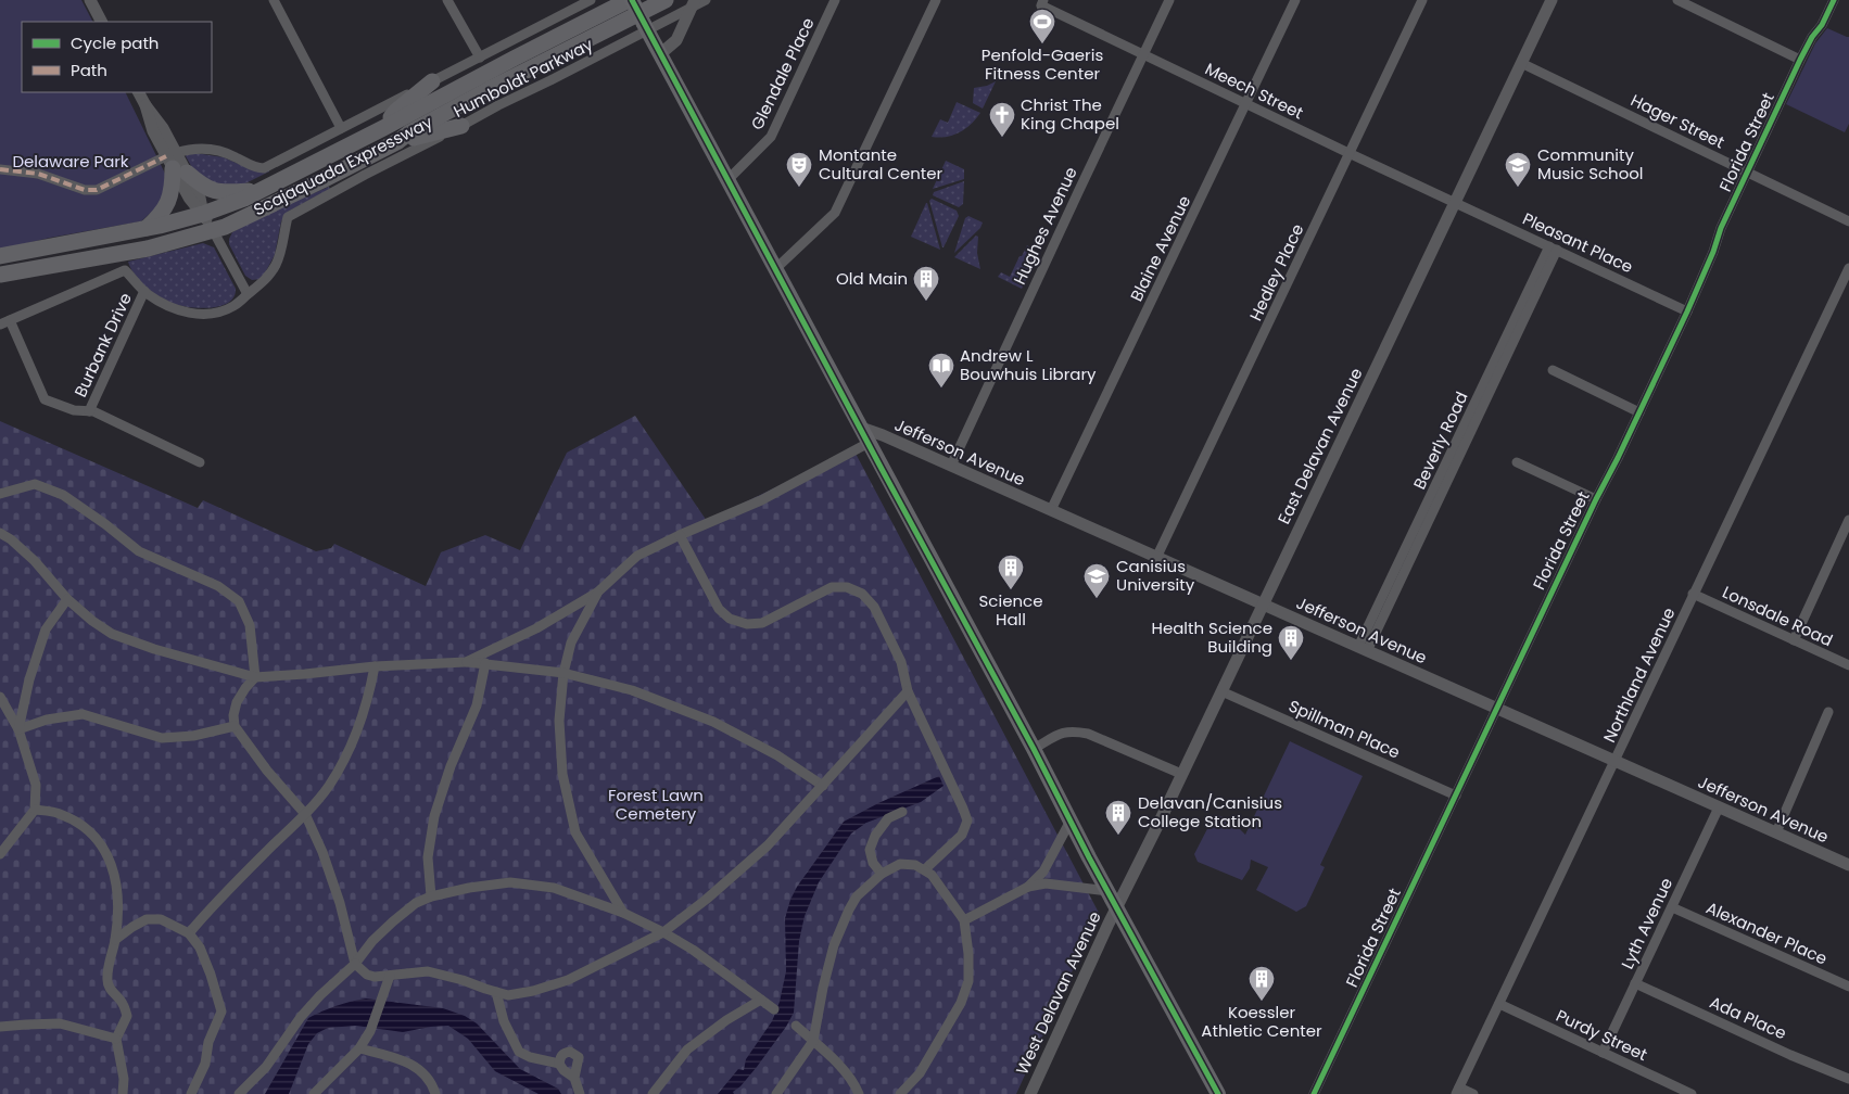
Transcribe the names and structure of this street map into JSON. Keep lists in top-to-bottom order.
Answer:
{
  "streets": {
    "highway": ["Scajaquada Expressway"],
    "street": [
      "Glendale Place",
      "Humboldt Parkway",
      "Meech Street",
      "Hager Street",
      "Florida Street",
      "Hughes Avenue",
      "Pleasant Place",
      "Blaine Avenue",
      "Hedley Place",
      "Burbank Drive",
      "Beverly Road",
      "East Delavan Avenue",
      "Jefferson Avenue",
      "Lonsdale Road",
      "Northland Avenue",
      "Spillman Place",
      "Lyth Avenue",
      "Alexander Place",
      "West Delavan Avenue",
      "Ada Place",
      "Purdy Street"
    ]
  },
  "crossings": [
    ["Meech Street", "Hughes Avenue"],
    ["Meech Street", "Pleasant Place"],
    ["Meech Street", "Blaine Avenue"],
    ["Meech Street", "Hedley Place"],
    ["Meech Street", "East Delavan Avenue"],
    ["Hager Street", "Florida Street"],
    ["Hager Street", "East Delavan Avenue"],
    ["Florida Street", "Pleasant Place"],
    ["Florida Street", "Jefferson Avenue"],
    ["Florida Street", "Spillman Place"],
    ["Hughes Avenue", "Jefferson Avenue"],
    ["Pleasant Place", "Beverly Road"],
    ["Pleasant Place", "East Delavan Avenue"],
    ["Blaine Avenue", "Jefferson Avenue"],
    ["Hedley Place", "Jefferson Avenue"],
    ["Beverly Road", "Jefferson Avenue"],
    ["East Delavan Avenue", "Jefferson Avenue"],
    ["East Delavan Avenue", "Spillman Place"],
    ["East Delavan Avenue", "West Delavan Avenue"],
    ["Jefferson Avenue", "Northland Avenue"],
    ["Jefferson Avenue", "Lyth Avenue"],
    ["Lonsdale Road", "Northland Avenue"],
    ["Northland Avenue", "Purdy Street"],
    ["Lyth Avenue", "Alexander Place"],
    ["Lyth Avenue", "Ada Place"],
    ["Lyth Avenue", "Purdy Street"]
  ],
  "parks": ["Delaware Park", "Forest Lawn Cemetery"],
  "places": {
    "sports": ["Penfold-Gaeris Fitness Center"],
    "church": ["Christ The King Chapel"],
    "theatre": ["Montante Cultural Center"],
    "school or university": ["Community Music School", "Canisius University"],
    "building": [
      "Old Main",
      "Science Hall",
      "Health Science Building",
      "Delavan/Canisius College Station",
      "Koessler Athletic Center"
    ],
    "library": ["Andrew L Bouwhuis Library"]
  },
  "legend": ["Cycle path", "Path"]
}
